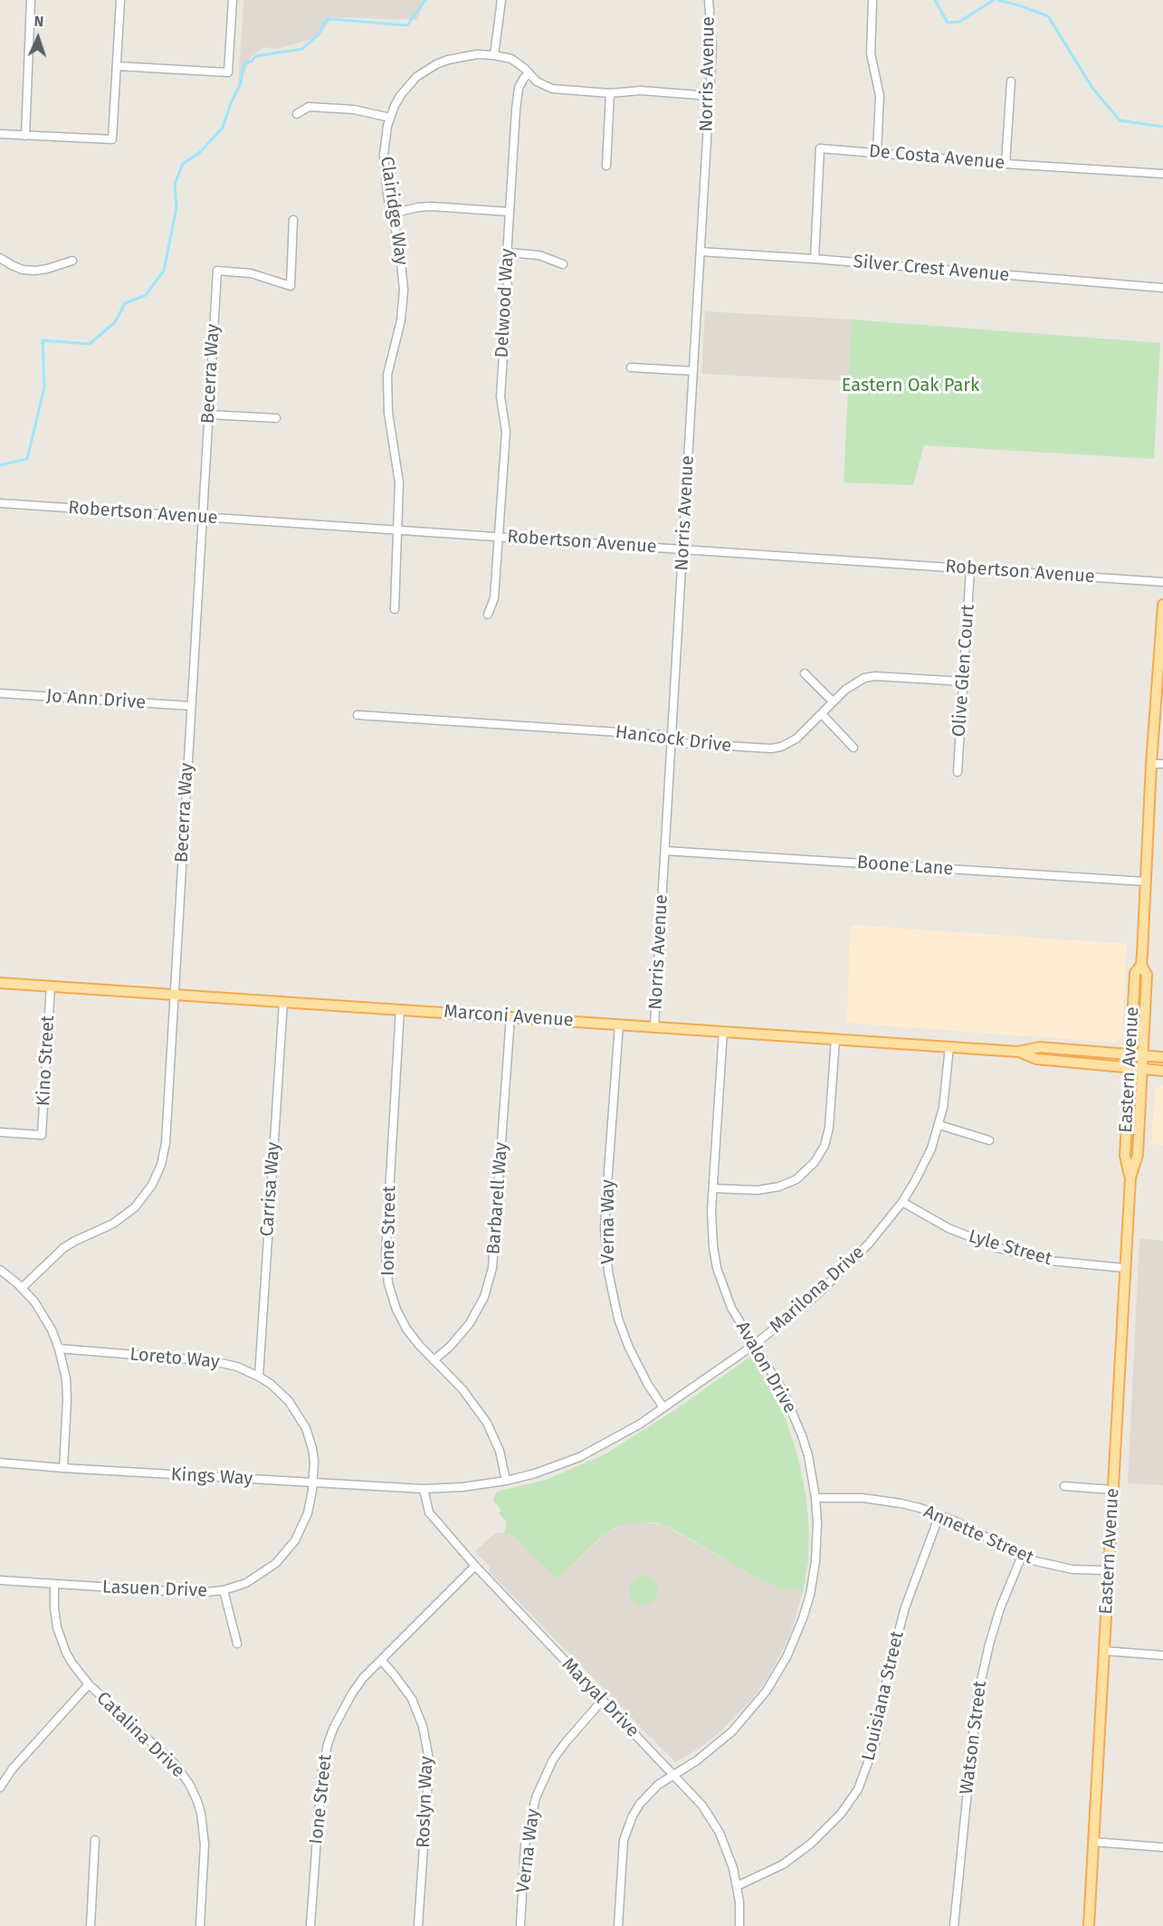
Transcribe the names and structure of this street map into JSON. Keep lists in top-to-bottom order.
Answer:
{
  "streets": {
    "main road": ["Marconi Avenue", "Eastern Avenue"],
    "street": [
      "Norris Avenue",
      "De Costa Avenue",
      "Clairidge Way",
      "Silver Crest Avenue",
      "Delwood Way",
      "Becerra Way",
      "Robertson Avenue",
      "Olive Glen Court",
      "Jo Ann Drive",
      "Hancock Drive",
      "Boone Lane",
      "Kino Street",
      "Carrisa Way",
      "Barbarell Way",
      "Verna Way",
      "Ione Street",
      "Lyle Street",
      "Marilona Drive",
      "Loreto Way",
      "Avalon Drive",
      "Kings Way",
      "Annette Street",
      "Lasuen Drive",
      "Louisiana Street",
      "Maryal Drive",
      "Catalina Drive",
      "Watson Street",
      "Roslyn Way"
    ]
  },
  "crossings": [
    ["Norris Avenue", "Clairidge Way"],
    ["Norris Avenue", "Silver Crest Avenue"],
    ["Norris Avenue", "Robertson Avenue"],
    ["Norris Avenue", "Hancock Drive"],
    ["Norris Avenue", "Boone Lane"],
    ["Norris Avenue", "Marconi Avenue"],
    ["De Costa Avenue", "Silver Crest Avenue"],
    ["Clairidge Way", "Delwood Way"],
    ["Clairidge Way", "Robertson Avenue"],
    ["Delwood Way", "Robertson Avenue"],
    ["Becerra Way", "Robertson Avenue"],
    ["Becerra Way", "Jo Ann Drive"],
    ["Becerra Way", "Marconi Avenue"],
    ["Robertson Avenue", "Olive Glen Court"],
    ["Olive Glen Court", "Hancock Drive"],
    ["Boone Lane", "Eastern Avenue"],
    ["Marconi Avenue", "Kino Street"],
    ["Marconi Avenue", "Eastern Avenue"],
    ["Marconi Avenue", "Carrisa Way"],
    ["Marconi Avenue", "Barbarell Way"],
    ["Marconi Avenue", "Verna Way"],
    ["Marconi Avenue", "Ione Street"],
    ["Marconi Avenue", "Marilona Drive"],
    ["Marconi Avenue", "Avalon Drive"],
    ["Eastern Avenue", "Lyle Street"],
    ["Eastern Avenue", "Annette Street"],
    ["Carrisa Way", "Loreto Way"],
    ["Barbarell Way", "Ione Street"],
    ["Verna Way", "Marilona Drive"],
    ["Verna Way", "Maryal Drive"],
    ["Ione Street", "Marilona Drive"],
    ["Ione Street", "Maryal Drive"],
    ["Ione Street", "Roslyn Way"],
    ["Lyle Street", "Marilona Drive"],
    ["Marilona Drive", "Avalon Drive"],
    ["Marilona Drive", "Kings Way"],
    ["Marilona Drive", "Maryal Drive"],
    ["Loreto Way", "Kings Way"],
    ["Loreto Way", "Lasuen Drive"],
    ["Avalon Drive", "Annette Street"],
    ["Avalon Drive", "Maryal Drive"],
    ["Kings Way", "Lasuen Drive"],
    ["Kings Way", "Maryal Drive"],
    ["Annette Street", "Louisiana Street"],
    ["Annette Street", "Watson Street"],
    ["Lasuen Drive", "Catalina Drive"],
    ["Louisiana Street", "Maryal Drive"]
  ],
  "parks": ["Eastern Oak Park"],
  "north": "top"
}
